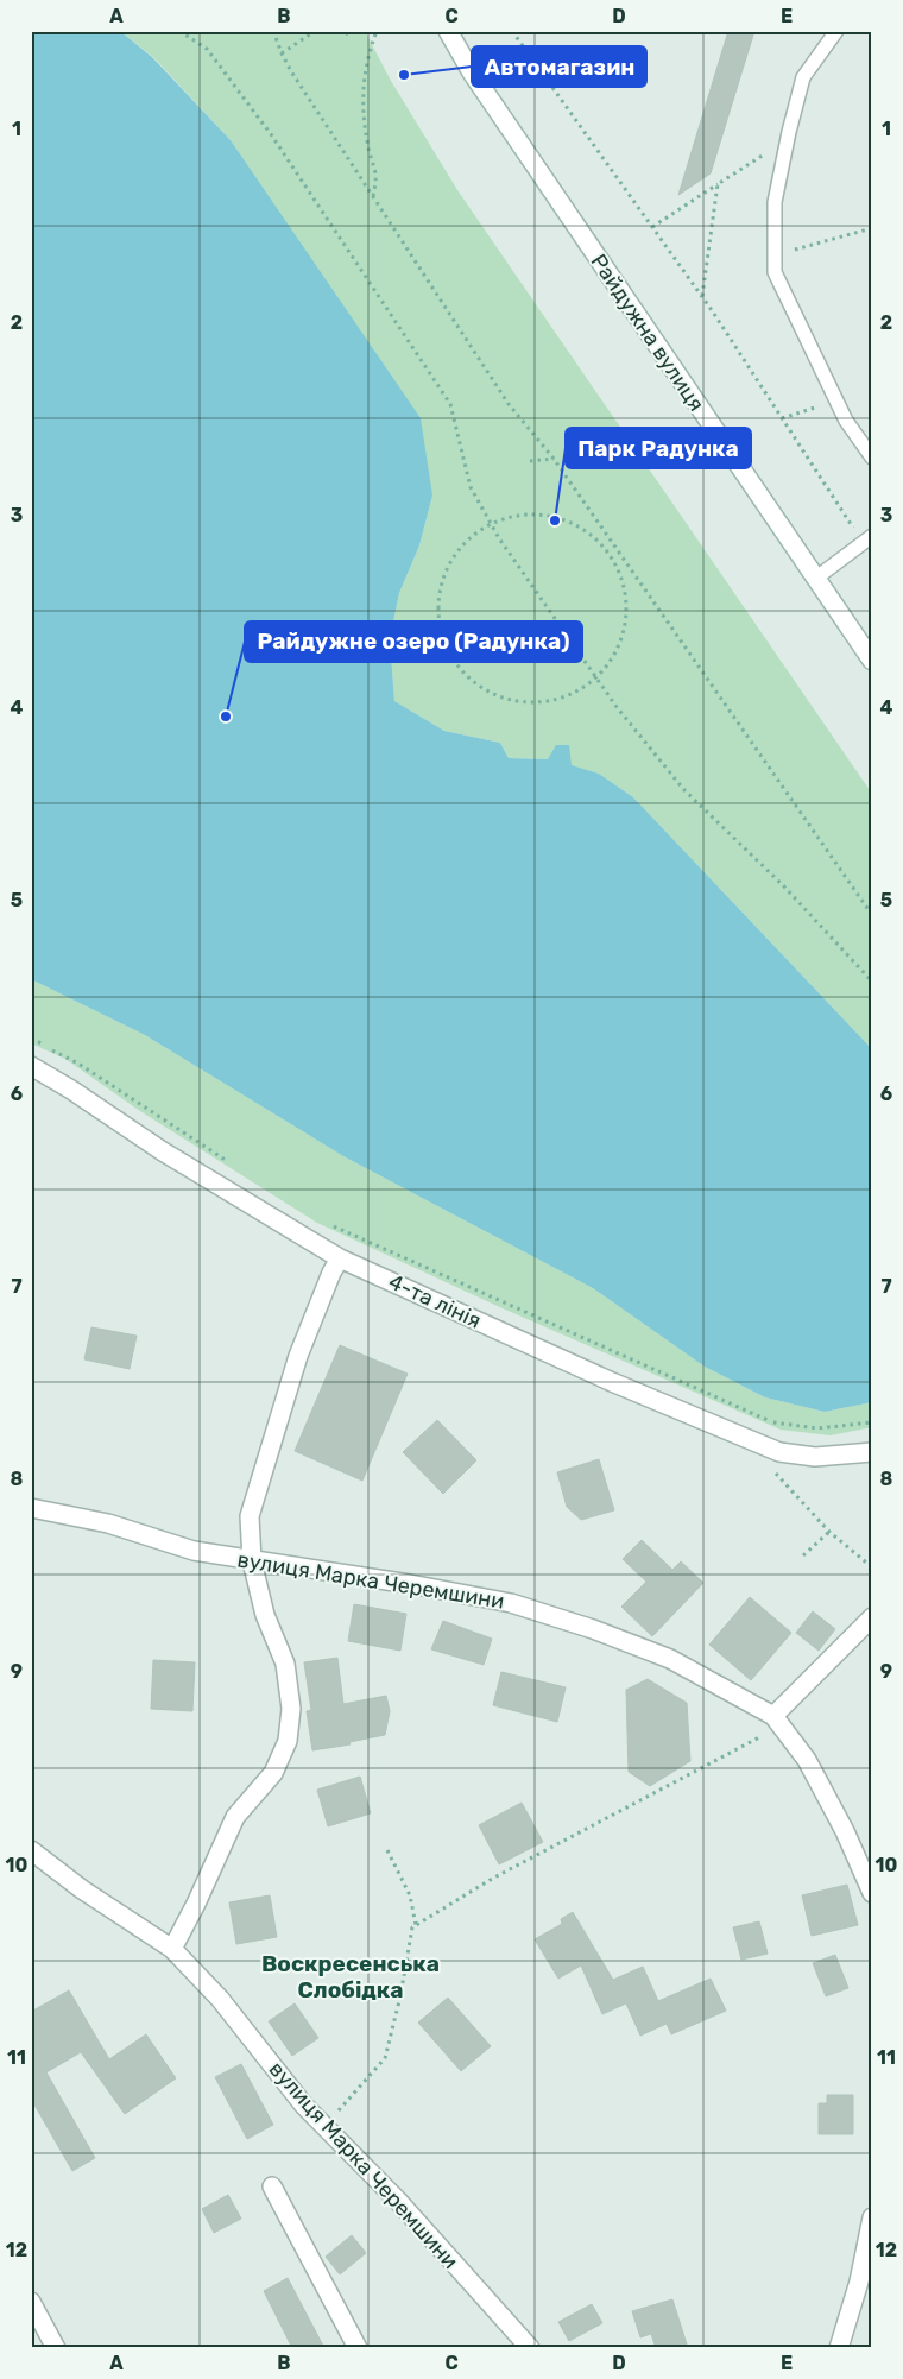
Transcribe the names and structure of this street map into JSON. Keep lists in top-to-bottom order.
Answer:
{
  "streets": {
    "street": ["Райдужна вулиця", "4-та лінія", "вулиця Марка Черемшини"]
  },
  "districts": ["Воскресенська Слобідка"],
  "places": ["Автомагазин", "Парк Радунка", "Райдужне озеро (Радунка)"],
  "grid": {
    "columns": [
      "A",
      "B",
      "C",
      "D",
      "E"
    ],
    "rows": [
      "1",
      "2",
      "3",
      "4",
      "5",
      "6",
      "7",
      "8",
      "9",
      "10",
      "11",
      "12"
    ]
  }
}
